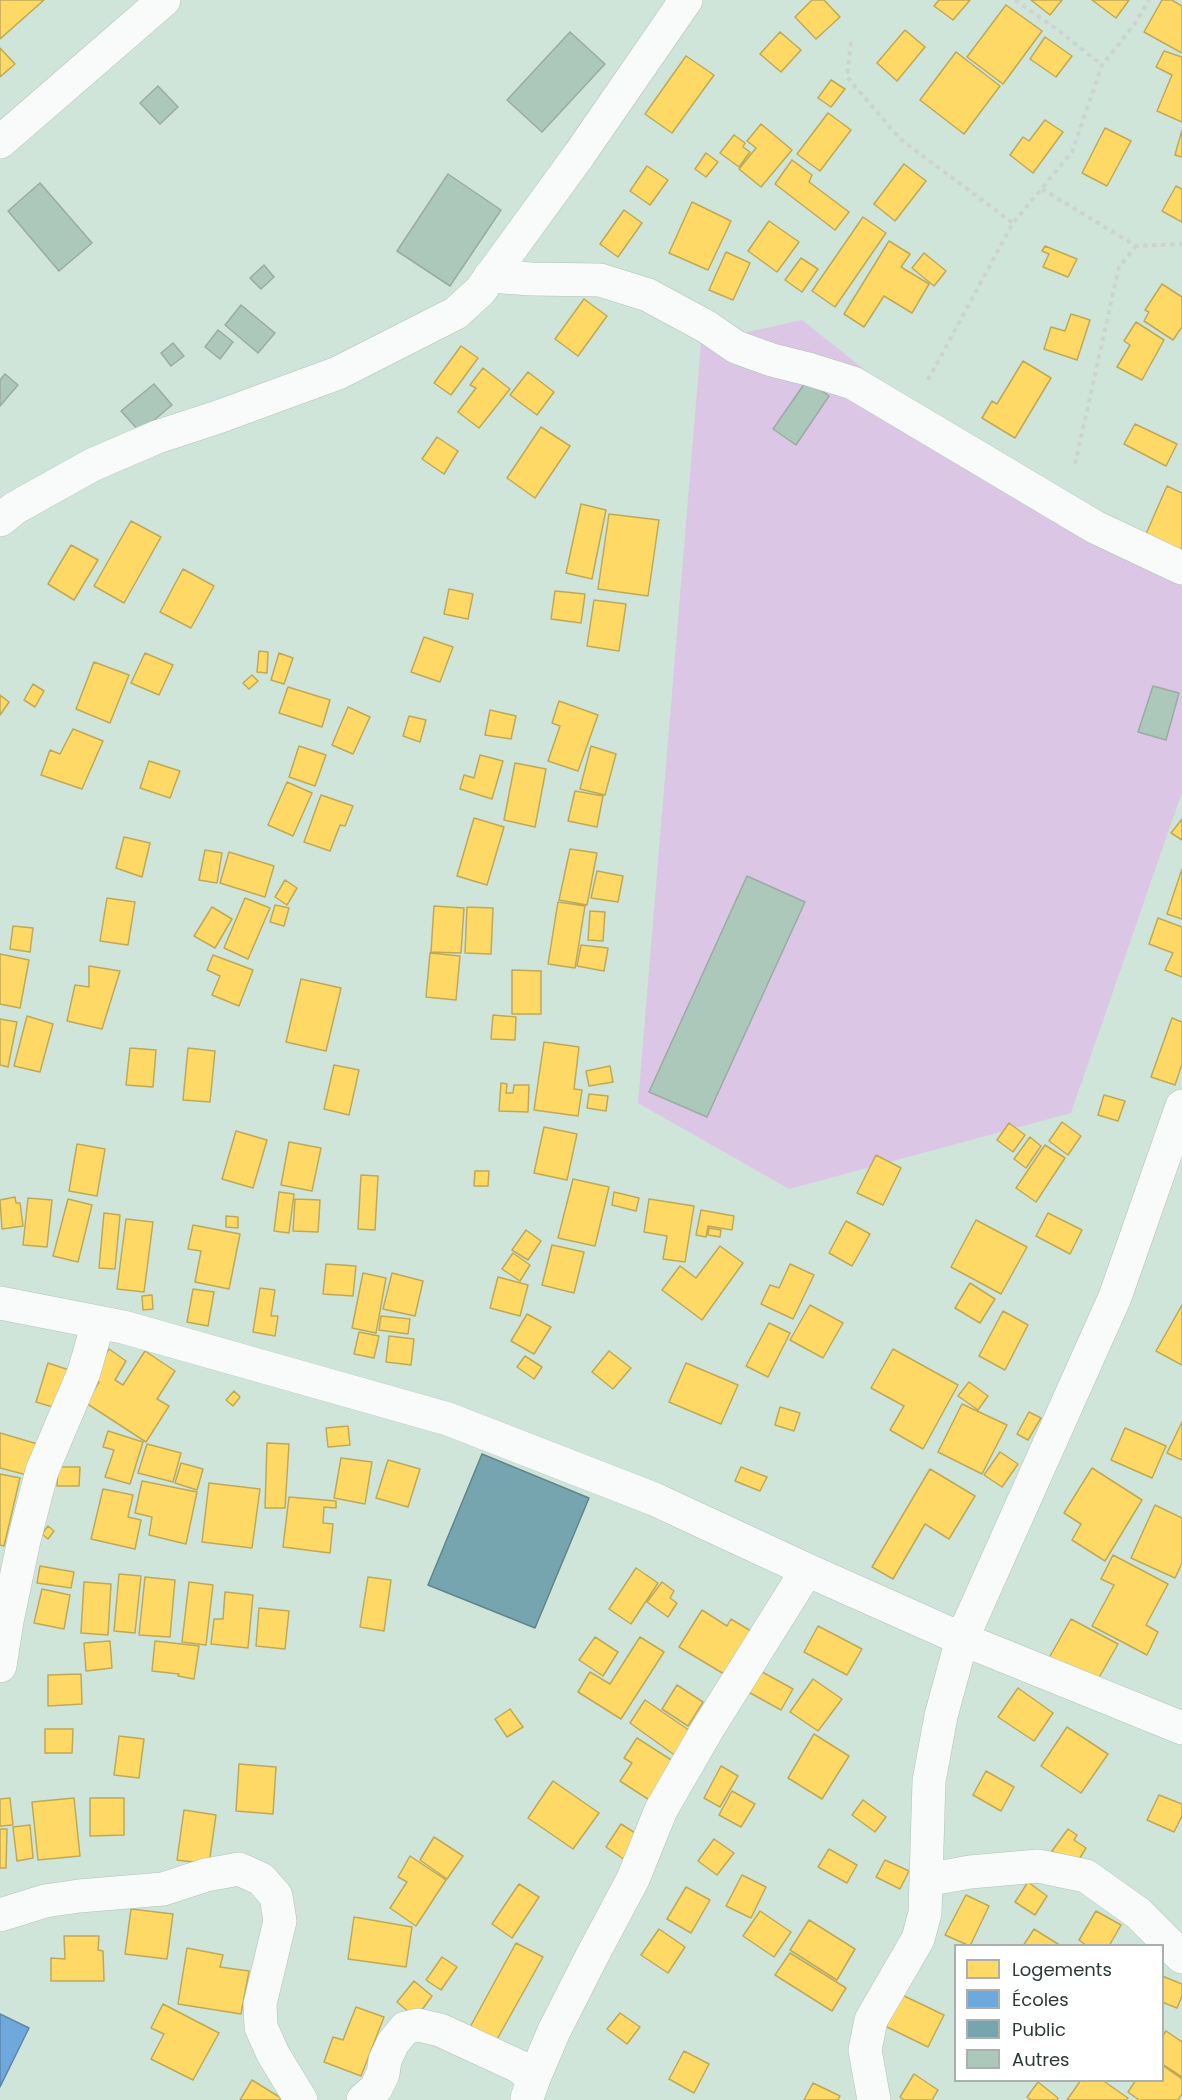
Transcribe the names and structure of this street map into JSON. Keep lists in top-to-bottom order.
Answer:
{
  "legend": [
    "Logements",
    "Écoles",
    "Public",
    "Autres"
  ]
}
